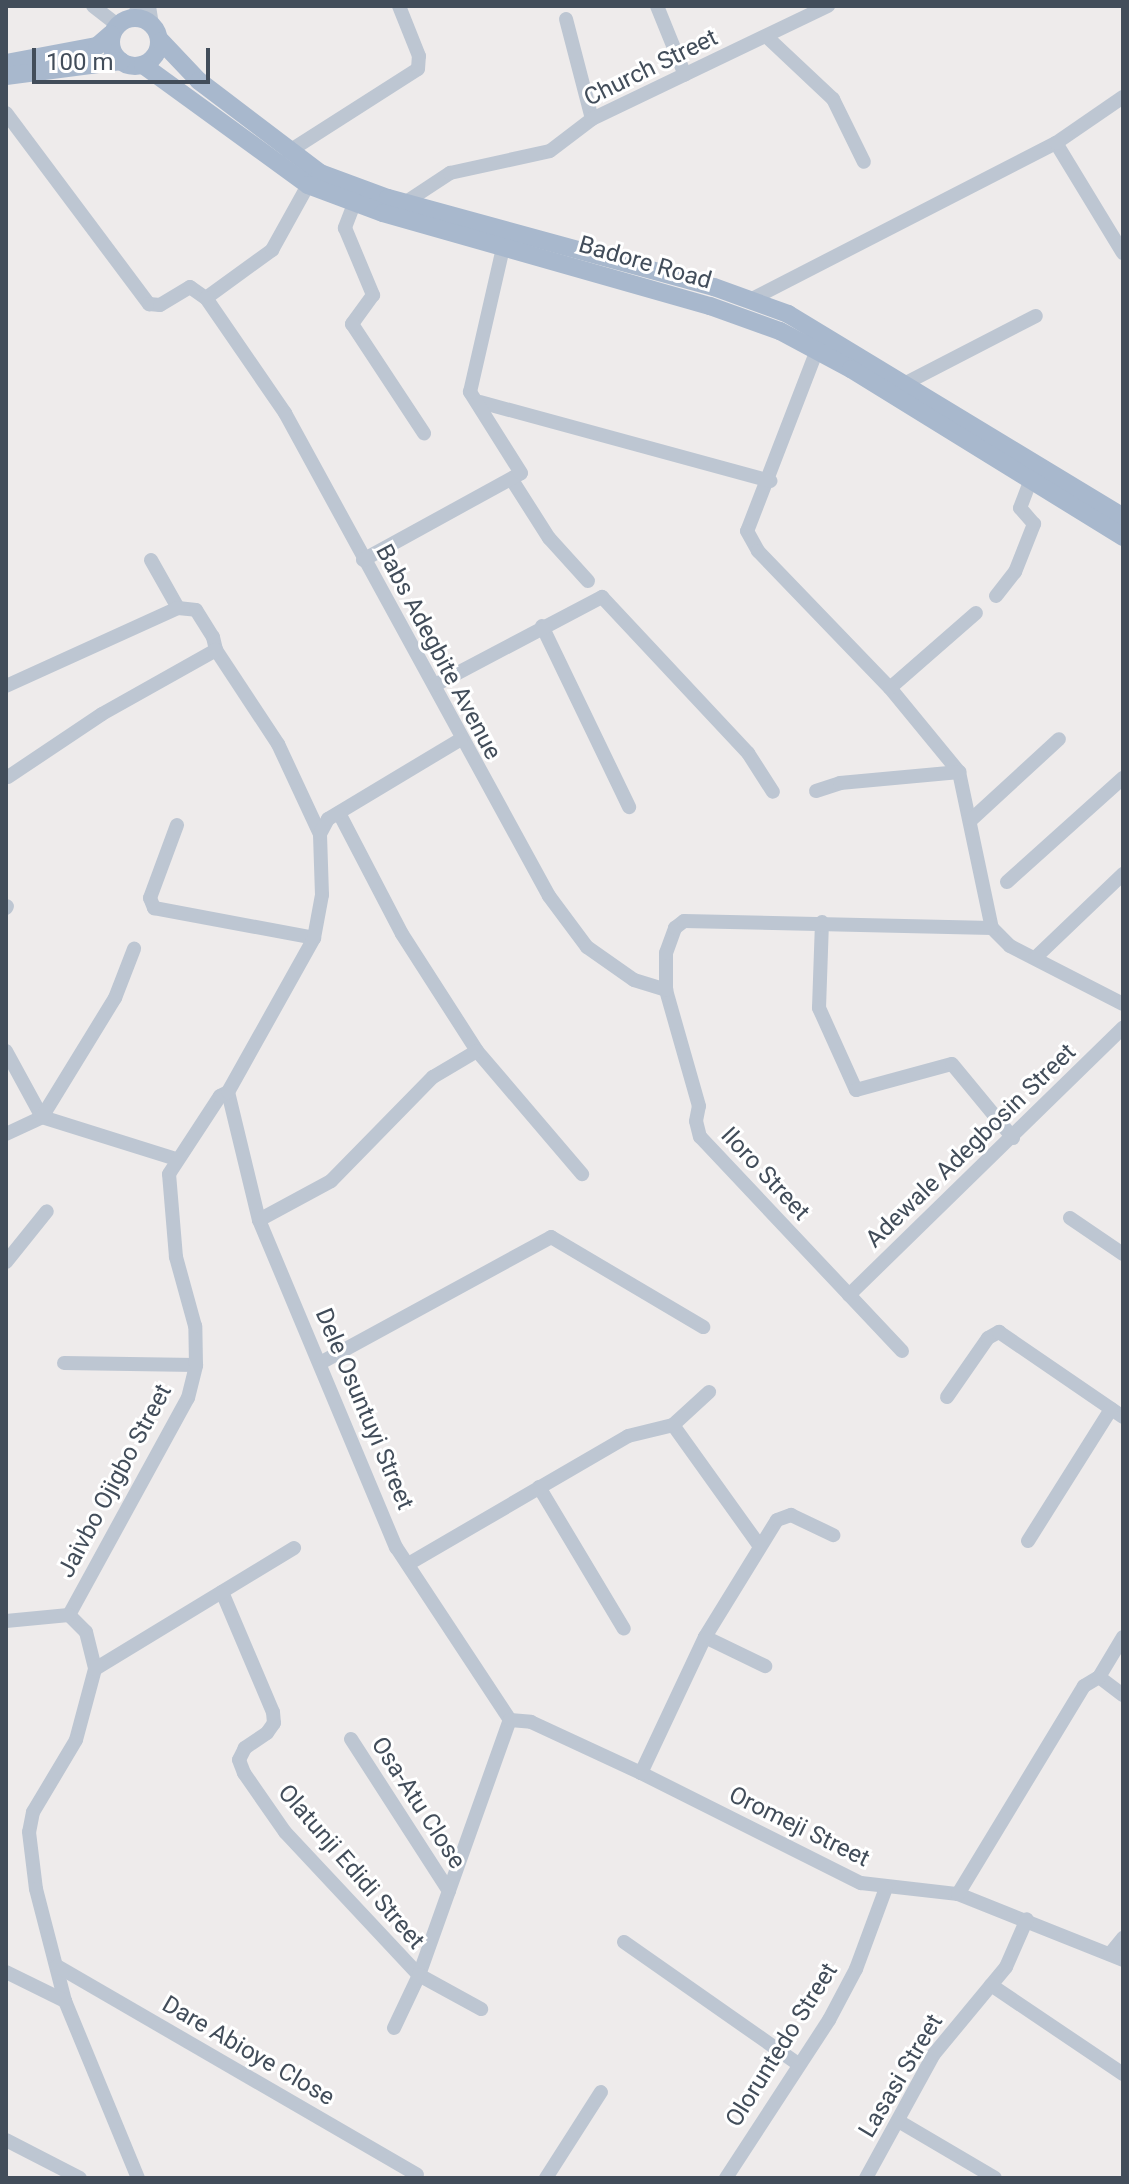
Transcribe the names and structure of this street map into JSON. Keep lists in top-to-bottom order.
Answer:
{
  "streets": {
    "main road": ["Badore Road"],
    "street": [
      "Church Street",
      "Babs Adegbite Avenue",
      "Adewale Adegbosin Street",
      "Iloro Street",
      "Dele Osuntuyi Street",
      "Jaivbo Ojigbo Street",
      "Osa-Atu Close",
      "Oromeji Street",
      "Olatunji Edidi Street",
      "Oloruntedo Street",
      "Dare Abioye Close",
      "Lasasi Street"
    ]
  },
  "crossings": [
    ["Church Street", "Badore Road"],
    ["Babs Adegbite Avenue", "Iloro Street"],
    ["Adewale Adegbosin Street", "Iloro Street"],
    ["Dele Osuntuyi Street", "Jaivbo Ojigbo Street"],
    ["Dele Osuntuyi Street", "Oromeji Street"],
    ["Dele Osuntuyi Street", "Olatunji Edidi Street"],
    ["Osa-Atu Close", "Olatunji Edidi Street"],
    ["Oromeji Street", "Olatunji Edidi Street"],
    ["Oromeji Street", "Oloruntedo Street"],
    ["Oromeji Street", "Lasasi Street"]
  ],
  "scale_bar": "100 m"
}
